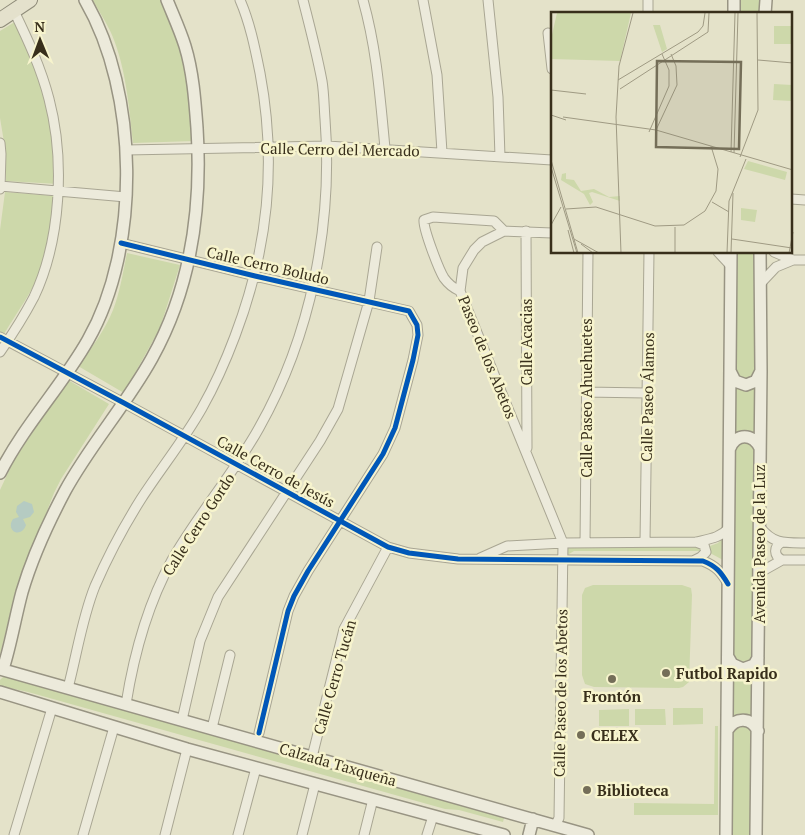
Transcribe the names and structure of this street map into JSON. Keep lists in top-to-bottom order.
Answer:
{
  "streets": {
    "street": [
      "Calle Cerro del Mercado",
      "Calle Cerro Boludo",
      "Calle Acacias",
      "Paseo de los Abetos",
      "Calle Paseo Álamos",
      "Calle Paseo Ahuehuetes",
      "Calle Cerro de Jesús",
      "Calle Cerro Gordo",
      "Avenida Paseo de la Luz",
      "Calle Cerro Tucán",
      "Calle Paseo de los Abetos",
      "Calzada Taxqueña"
    ]
  },
  "crossings": [
    ["Calle Cerro del Mercado", "Calle Cerro Gordo"],
    ["Calle Cerro Boludo", "Calle Cerro de Jesús"],
    ["Calle Cerro Boludo", "Calle Cerro Gordo"],
    ["Calle Acacias", "Paseo de los Abetos"],
    ["Paseo de los Abetos", "Calle Cerro de Jesús"],
    ["Paseo de los Abetos", "Calle Paseo de los Abetos"],
    ["Calle Paseo Álamos", "Calle Cerro de Jesús"],
    ["Calle Paseo Ahuehuetes", "Calle Cerro de Jesús"],
    ["Calle Cerro de Jesús", "Calle Cerro Gordo"],
    ["Calle Cerro de Jesús", "Avenida Paseo de la Luz"],
    ["Calle Cerro de Jesús", "Calle Cerro Tucán"],
    ["Calle Cerro de Jesús", "Calle Paseo de los Abetos"],
    ["Calle Cerro Gordo", "Calzada Taxqueña"],
    ["Calle Cerro Tucán", "Calzada Taxqueña"],
    ["Calle Paseo de los Abetos", "Calzada Taxqueña"]
  ],
  "places": [
    "Futbol Rapido",
    "Frontón",
    "CELEX",
    "Biblioteca"
  ],
  "north": "top"
}
